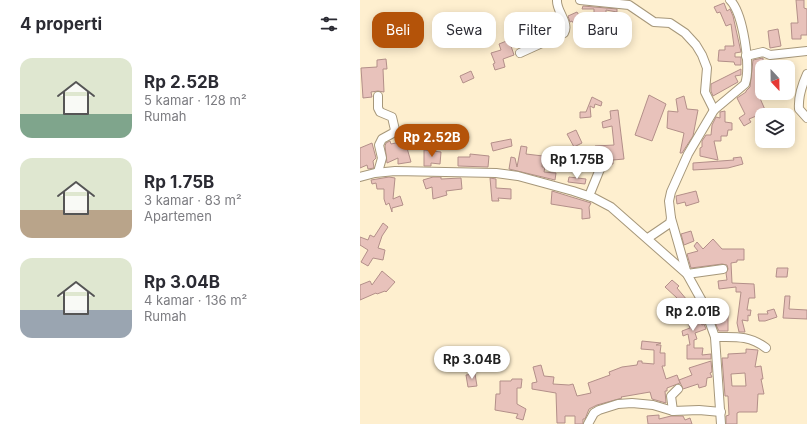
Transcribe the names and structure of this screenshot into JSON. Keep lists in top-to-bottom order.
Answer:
{
  "north": "bottom",
  "page": {
    "heading": "4 properti",
    "chip": [
      "Beli",
      "Sewa",
      "Filter",
      "Baru"
    ],
    "list": [
      {
        "name": "Rp 2.52B",
        "note": "5 kamar · 128 m² · Rumah"
      },
      {
        "name": "Rp 1.75B",
        "note": "3 kamar · 83 m² · Apartemen"
      },
      {
        "name": "Rp 3.04B",
        "note": "4 kamar · 136 m² · Rumah"
      }
    ],
    "price": [
      "Rp 2.52B",
      "Rp 1.75B",
      "Rp 2.01B",
      "Rp 3.04B"
    ]
  }
}
